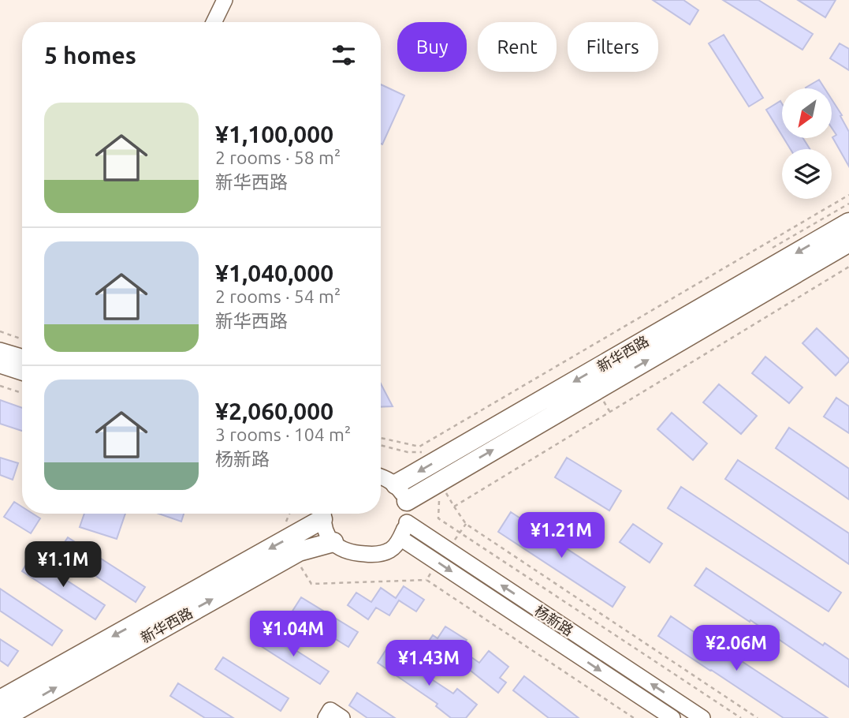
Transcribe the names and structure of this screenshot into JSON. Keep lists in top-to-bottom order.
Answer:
{
  "streets": {
    "main road": ["新华西路"],
    "street": ["杨新路"]
  },
  "north": "bottom left",
  "page": {
    "chip": ["Buy", "Rent", "Filters"],
    "heading": "5 homes",
    "list": [
      {
        "name": "¥1,100,000",
        "note": "2 rooms · 58 m² · 新华西路"
      },
      {
        "name": "¥1,040,000",
        "note": "2 rooms · 54 m² · 新华西路"
      },
      {
        "name": "¥2,060,000",
        "note": "3 rooms · 104 m² · 杨新路"
      }
    ],
    "price": [
      "¥1.21M",
      "¥1.1M",
      "¥1.04M",
      "¥2.06M",
      "¥1.43M"
    ]
  }
}
